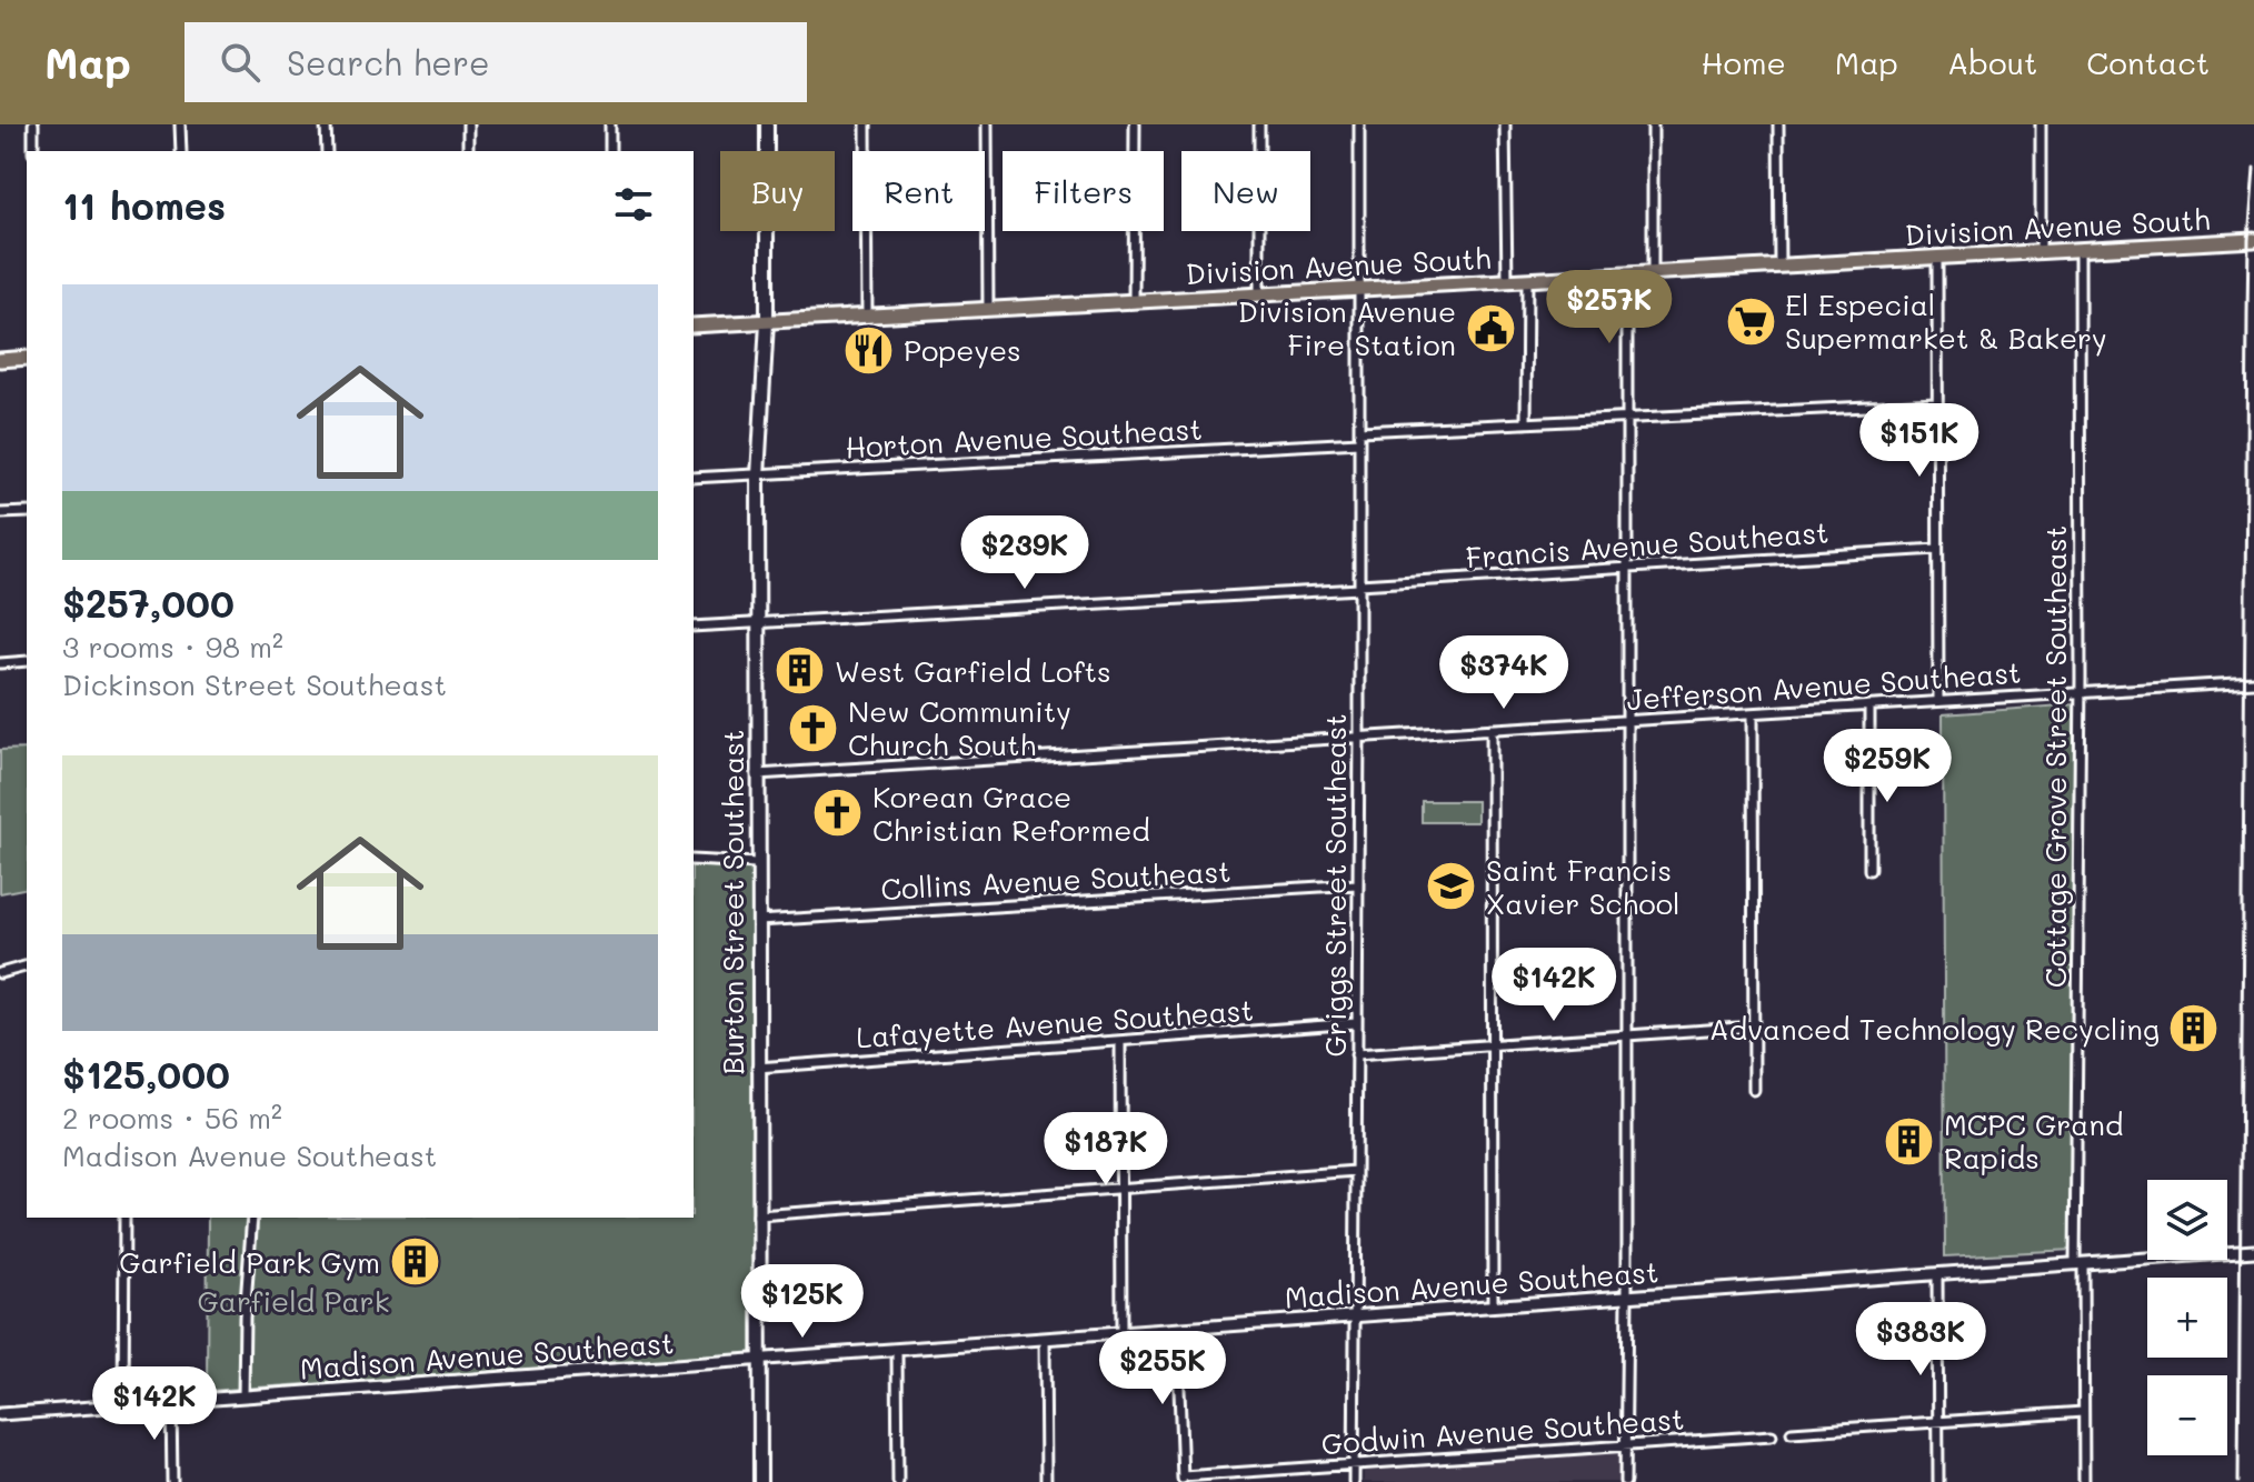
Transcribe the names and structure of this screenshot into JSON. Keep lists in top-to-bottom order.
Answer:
{
  "streets": {
    "main road": ["Division Avenue South", "Burton Street Southeast"],
    "street": [
      "Horton Avenue Southeast",
      "Francis Avenue Southeast",
      "Jefferson Avenue Southeast",
      "Cottage Grove Street Southeast",
      "Collins Avenue Southeast",
      "Griggs Street Southeast",
      "Lafayette Avenue Southeast",
      "Madison Avenue Southeast",
      "Godwin Avenue Southeast"
    ]
  },
  "crossings": [
    ["Division Avenue South", "Cottage Grove Street Southeast"],
    ["Division Avenue South", "Griggs Street Southeast"],
    ["Division Avenue South", "Burton Street Southeast"],
    ["Horton Avenue Southeast", "Griggs Street Southeast"],
    ["Horton Avenue Southeast", "Burton Street Southeast"],
    ["Francis Avenue Southeast", "Griggs Street Southeast"],
    ["Francis Avenue Southeast", "Burton Street Southeast"],
    ["Jefferson Avenue Southeast", "Cottage Grove Street Southeast"],
    ["Jefferson Avenue Southeast", "Griggs Street Southeast"],
    ["Jefferson Avenue Southeast", "Burton Street Southeast"],
    ["Cottage Grove Street Southeast", "Madison Avenue Southeast"],
    ["Collins Avenue Southeast", "Griggs Street Southeast"],
    ["Collins Avenue Southeast", "Burton Street Southeast"],
    ["Griggs Street Southeast", "Lafayette Avenue Southeast"],
    ["Griggs Street Southeast", "Madison Avenue Southeast"],
    ["Griggs Street Southeast", "Godwin Avenue Southeast"],
    ["Burton Street Southeast", "Lafayette Avenue Southeast"],
    ["Burton Street Southeast", "Madison Avenue Southeast"]
  ],
  "parks": ["Garfield Park"],
  "places": {
    "supermarket": ["El Especial Supermarket & Bakery"],
    "public building": ["Division Avenue Fire Station"],
    "restaurant": ["Popeyes"],
    "building": [
      "West Garfield Lofts",
      "Advanced Technology Recycling",
      "MCPC Grand Rapids",
      "Garfield Park Gym"
    ],
    "church": ["New Community Church South", "Korean Grace Christian Reformed"],
    "school or university": ["Saint Francis Xavier School"]
  },
  "page": {
    "header": "Map",
    "search": "Search here",
    "nav": [
      "Home",
      "Map",
      "About",
      "Contact"
    ],
    "chip": [
      "Buy",
      "Rent",
      "Filters",
      "New"
    ],
    "heading": "11 homes",
    "list": [
      {
        "name": "$257,000",
        "note": "3 rooms · 98 m² · Dickinson Street Southeast"
      },
      {
        "name": "$125,000",
        "note": "2 rooms · 56 m² · Madison Avenue Southeast"
      }
    ],
    "price": [
      "$257K",
      "$151K",
      "$239K",
      "$374K",
      "$259K",
      "$142K",
      "$187K",
      "$125K",
      "$383K",
      "$255K",
      "$142K"
    ],
    "map_buttons": ["+", "−"]
  }
}
